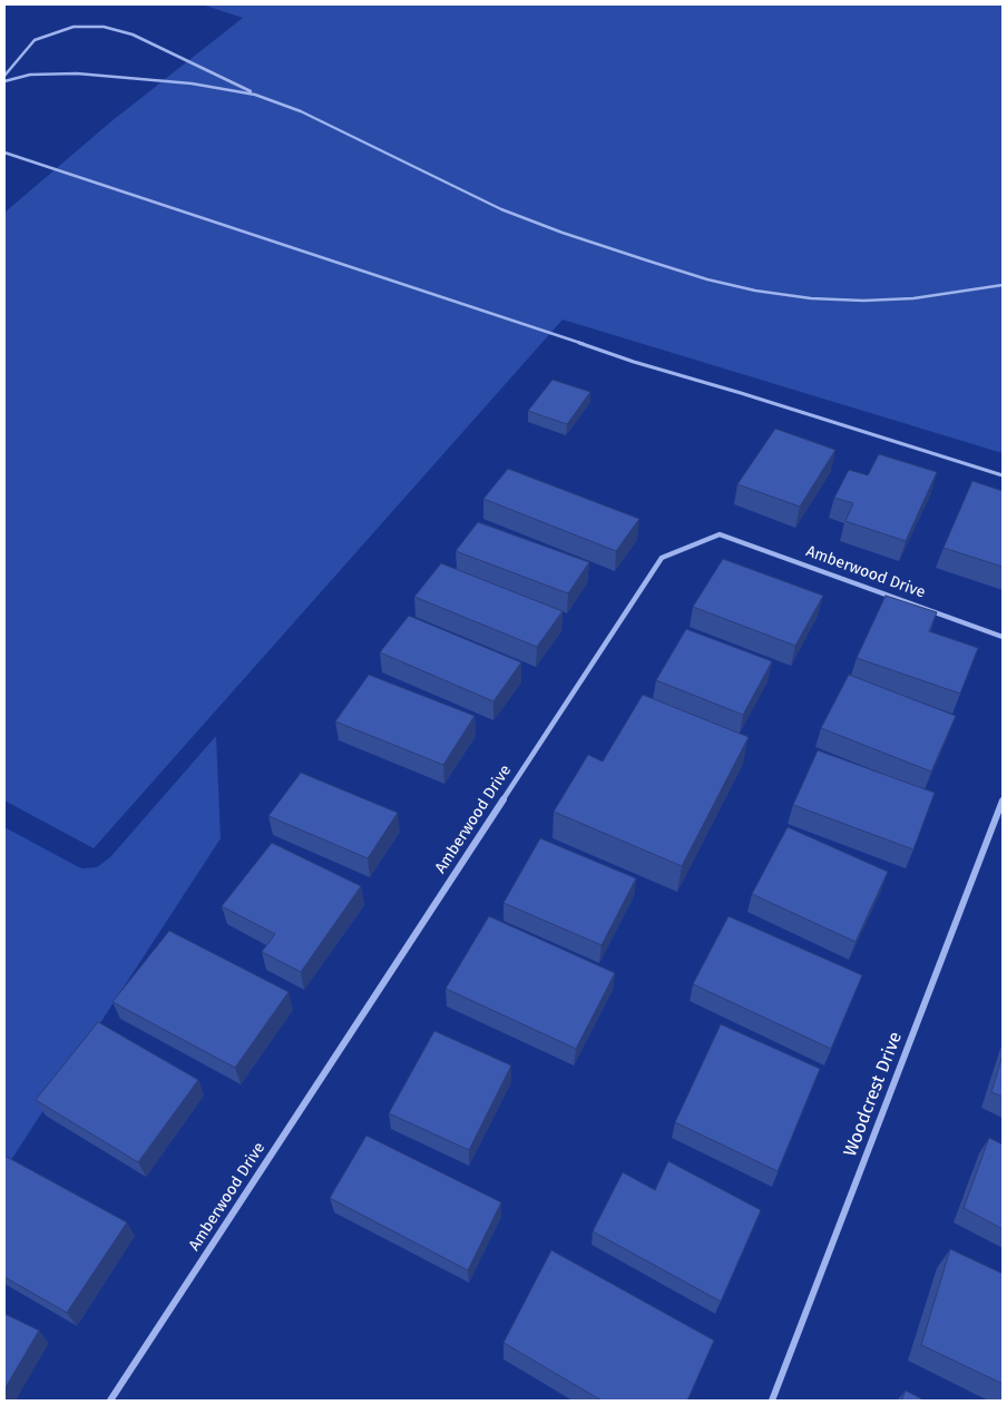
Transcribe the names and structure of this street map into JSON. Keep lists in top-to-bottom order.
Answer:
{
  "streets": {
    "street": ["Amberwood Drive", "Woodcrest Drive"]
  }
}
